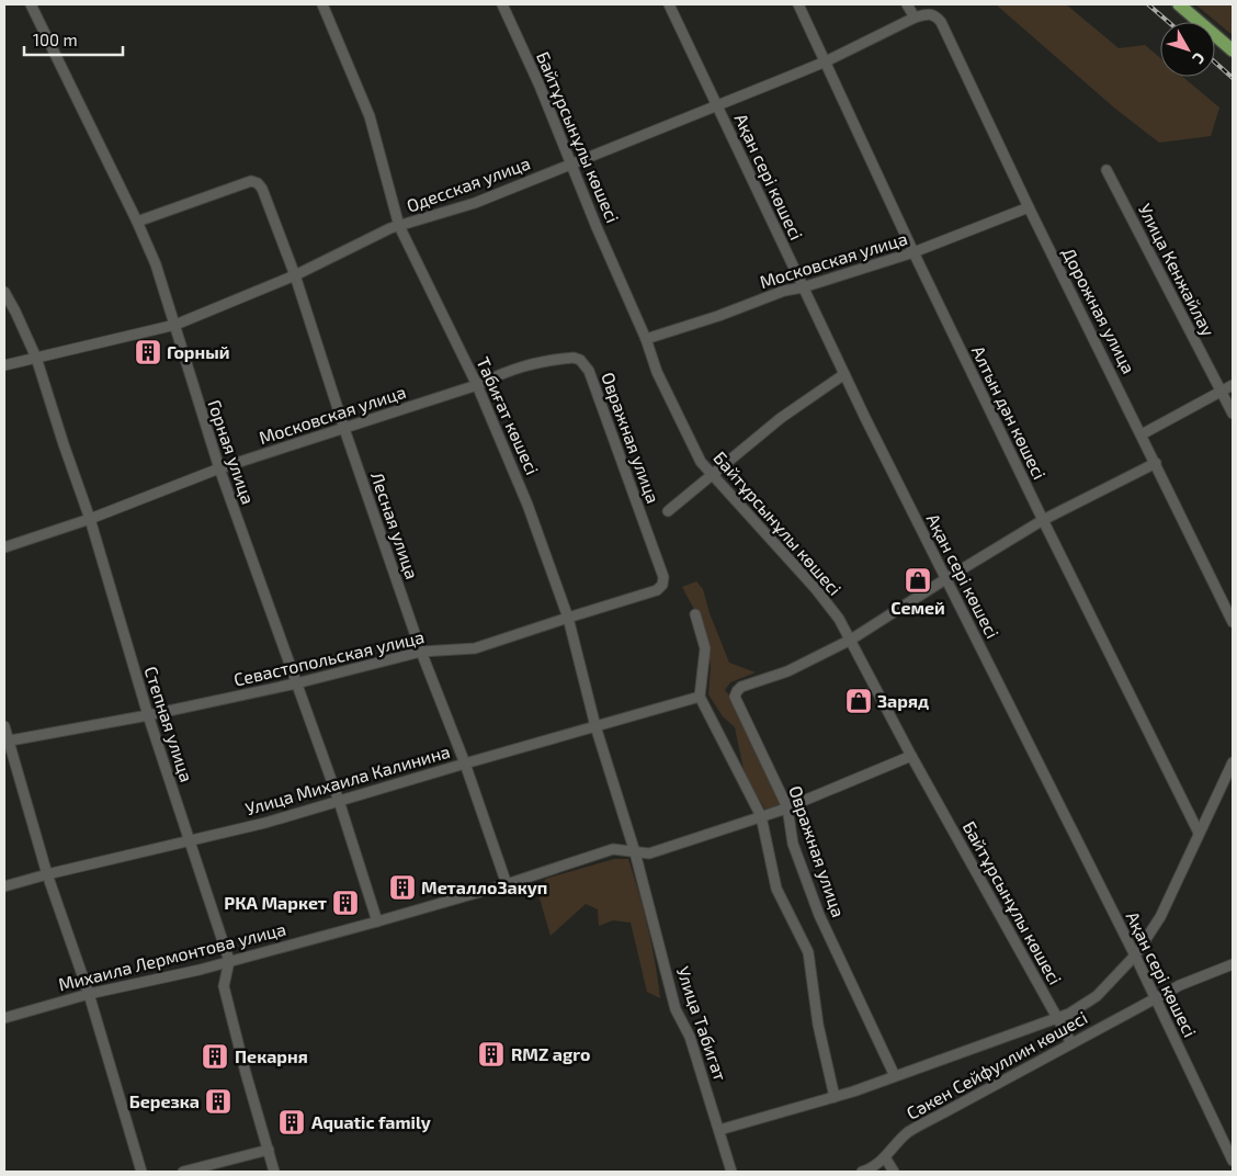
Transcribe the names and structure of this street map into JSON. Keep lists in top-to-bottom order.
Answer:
{
  "streets": {
    "street": [
      "Байтұрсынұлы көшесі",
      "Ақан сері көшесі",
      "Одесская улица",
      "Московская улица",
      "Улица Кенжайлау",
      "Дорожная улица",
      "Алтын дән көшесі",
      "Табиғат көшесі",
      "Овражная улица",
      "Горная улица",
      "Лесная улица",
      "Севастопольская улица",
      "Степная улица",
      "Улица Михаила Калинина",
      "Михаила Лермонтова улица",
      "Улица Табигат",
      "Сәкен Сейфуллин көшесі"
    ]
  },
  "crossings": [
    ["Байтұрсынұлы көшесі", "Одесская улица"],
    ["Байтұрсынұлы көшесі", "Московская улица"],
    ["Байтұрсынұлы көшесі", "Овражная улица"],
    ["Байтұрсынұлы көшесі", "Михаила Лермонтова улица"],
    ["Байтұрсынұлы көшесі", "Сәкен Сейфуллин көшесі"],
    ["Ақан сері көшесі", "Одесская улица"],
    ["Ақан сері көшесі", "Московская улица"],
    ["Ақан сері көшесі", "Сәкен Сейфуллин көшесі"],
    ["Одесская улица", "Дорожная улица"],
    ["Одесская улица", "Алтын дән көшесі"],
    ["Одесская улица", "Табиғат көшесі"],
    ["Одесская улица", "Горная улица"],
    ["Одесская улица", "Лесная улица"],
    ["Одесская улица", "Степная улица"],
    ["Московская улица", "Дорожная улица"],
    ["Московская улица", "Алтын дән көшесі"],
    ["Московская улица", "Табиғат көшесі"],
    ["Московская улица", "Овражная улица"],
    ["Московская улица", "Горная улица"],
    ["Московская улица", "Лесная улица"],
    ["Московская улица", "Степная улица"],
    ["Табиғат көшесі", "Севастопольская улица"],
    ["Табиғат көшесі", "Улица Михаила Калинина"],
    ["Табиғат көшесі", "Михаила Лермонтова улица"],
    ["Табиғат көшесі", "Улица Табигат"],
    ["Овражная улица", "Севастопольская улица"],
    ["Овражная улица", "Михаила Лермонтова улица"],
    ["Горная улица", "Лесная улица"],
    ["Горная улица", "Севастопольская улица"],
    ["Горная улица", "Улица Михаила Калинина"],
    ["Горная улица", "Михаила Лермонтова улица"],
    ["Лесная улица", "Севастопольская улица"],
    ["Лесная улица", "Улица Михаила Калинина"],
    ["Лесная улица", "Михаила Лермонтова улица"],
    ["Севастопольская улица", "Степная улица"],
    ["Степная улица", "Улица Михаила Калинина"],
    ["Степная улица", "Михаила Лермонтова улица"],
    ["Михаила Лермонтова улица", "Улица Табигат"]
  ],
  "places": {
    "building": [
      "Горный",
      "МеталлоЗакуп",
      "РКА Маркет",
      "RMZ agro",
      "Пекарня",
      "Березка",
      "Aquatic family"
    ],
    "shop": ["Семей", "Заряд"]
  },
  "scale_bar": "100 m",
  "north": "bottom right"
}
